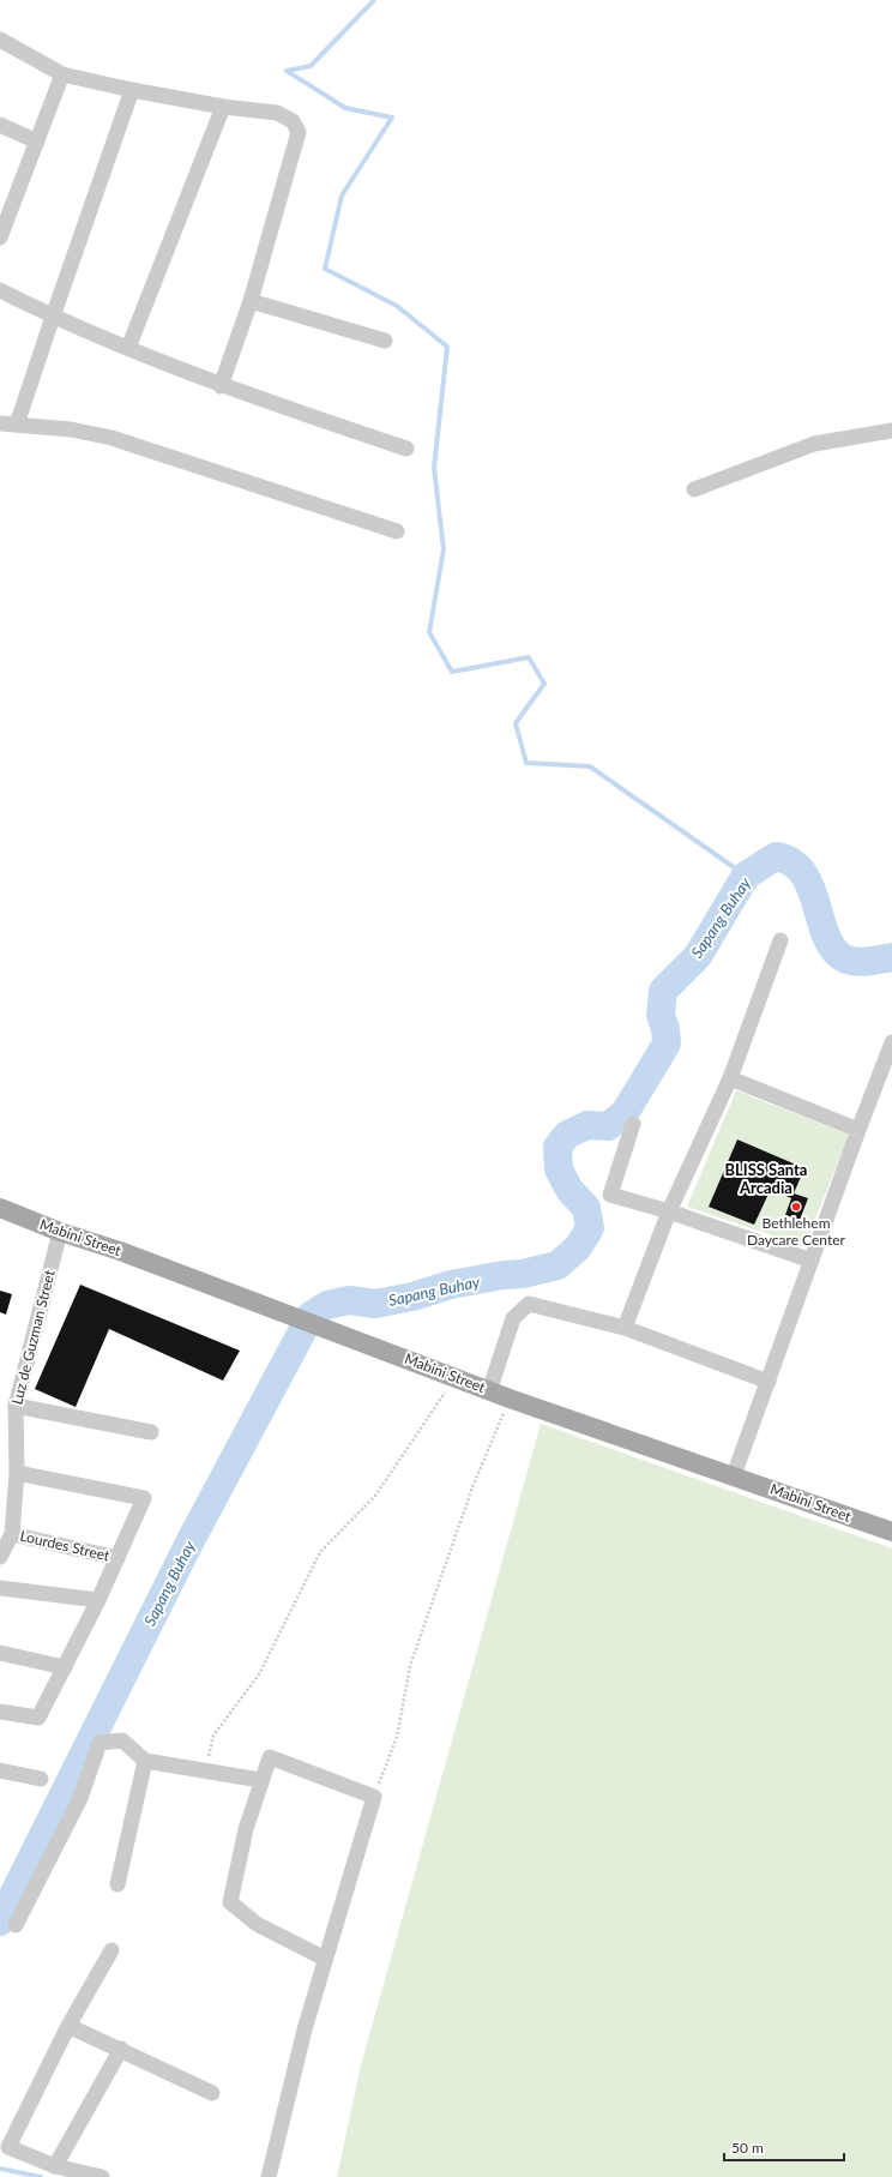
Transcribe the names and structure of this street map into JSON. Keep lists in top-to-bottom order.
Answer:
{
  "streets": {
    "main road": ["Mabini Street"],
    "street": ["Luz de Guzman Street", "Lourdes Street"]
  },
  "crossings": [
    ["Mabini Street", "Luz de Guzman Street"],
    ["Luz de Guzman Street", "Lourdes Street"]
  ],
  "districts": ["BLISS Santa Arcadia"],
  "water": ["Sapang Buhay"],
  "places": ["Bethlehem Daycare Center"],
  "scale_bar": "50 m"
}
